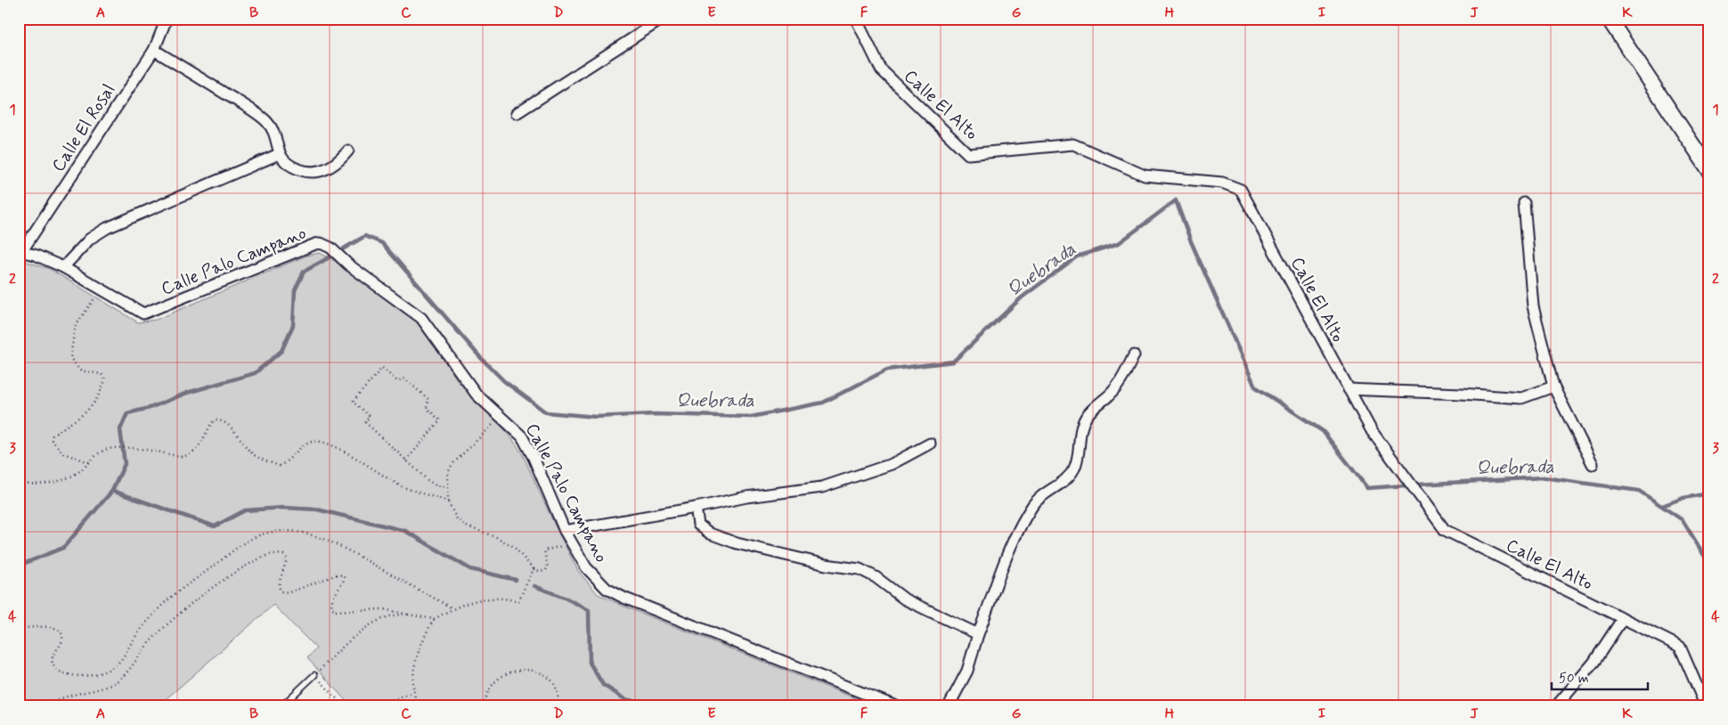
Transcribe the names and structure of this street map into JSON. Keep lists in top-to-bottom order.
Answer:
{
  "streets": {
    "street": ["Calle El Alto", "Calle El Rosal", "Calle Palo Campano"]
  },
  "crossings": [
    ["Calle El Rosal", "Calle Palo Campano"]
  ],
  "water": ["Quebrada"],
  "scale_bar": "50 m",
  "grid": {
    "columns": [
      "A",
      "B",
      "C",
      "D",
      "E",
      "F",
      "G",
      "H",
      "I",
      "J",
      "K"
    ],
    "rows": [
      "1",
      "2",
      "3",
      "4"
    ]
  }
}
